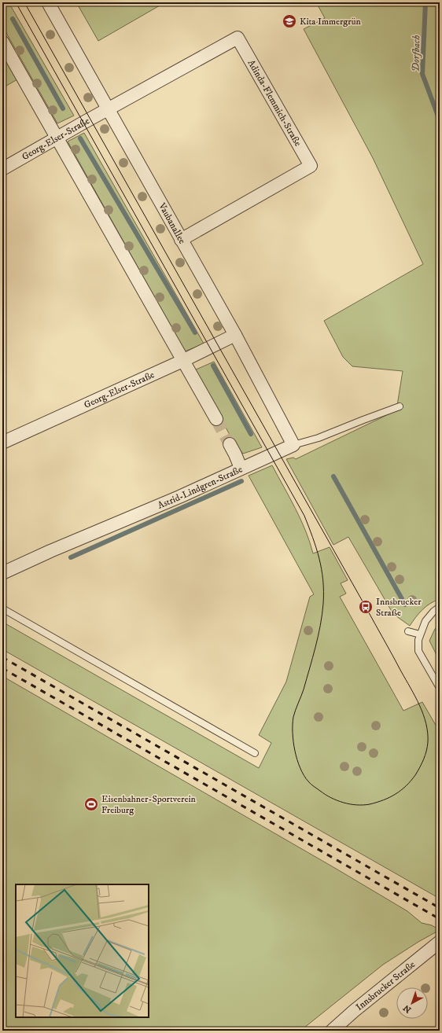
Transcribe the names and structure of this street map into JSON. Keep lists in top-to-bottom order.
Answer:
{
  "streets": {
    "street": [
      "Adinda-Flemmich-Straße",
      "Georg-Elser-Straße",
      "Vaubanallee",
      "Astrid-Lindgren-Straße",
      "Innsbrucker Straße"
    ]
  },
  "crossings": [
    ["Adinda-Flemmich-Straße", "Georg-Elser-Straße"],
    ["Adinda-Flemmich-Straße", "Vaubanallee"],
    ["Georg-Elser-Straße", "Vaubanallee"],
    ["Vaubanallee", "Astrid-Lindgren-Straße"]
  ],
  "water": ["Dorfbach"],
  "places": {
    "school or university": ["Kita Immergrün"],
    "bus stop": ["Innsbrucker Straße"],
    "sports": ["Eisenbahner-Sportverein Freiburg"]
  },
  "north": "bottom left"
}
